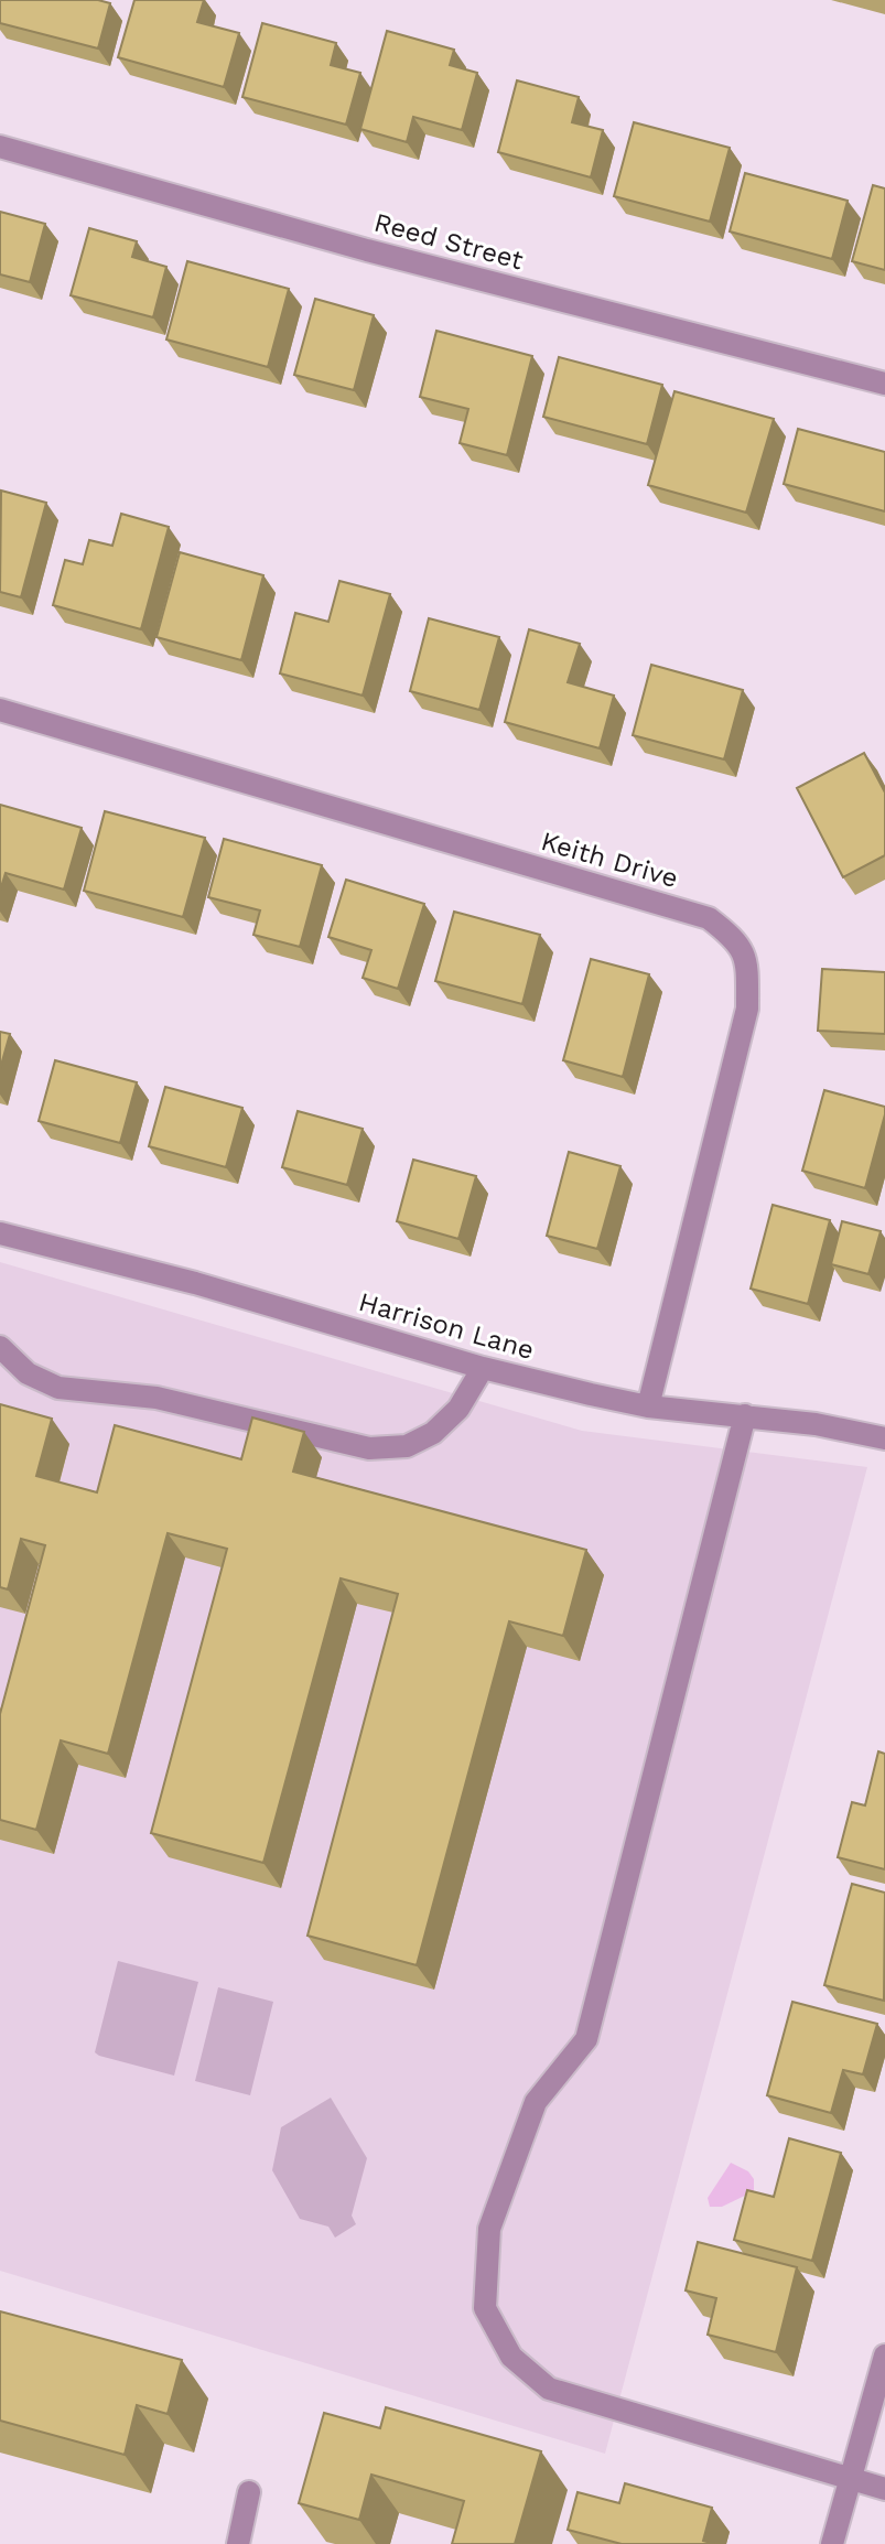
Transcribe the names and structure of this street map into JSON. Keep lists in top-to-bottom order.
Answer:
{
  "streets": {
    "street": ["Reed Street", "Keith Drive", "Harrison Lane"]
  },
  "crossings": [
    ["Keith Drive", "Harrison Lane"]
  ]
}
